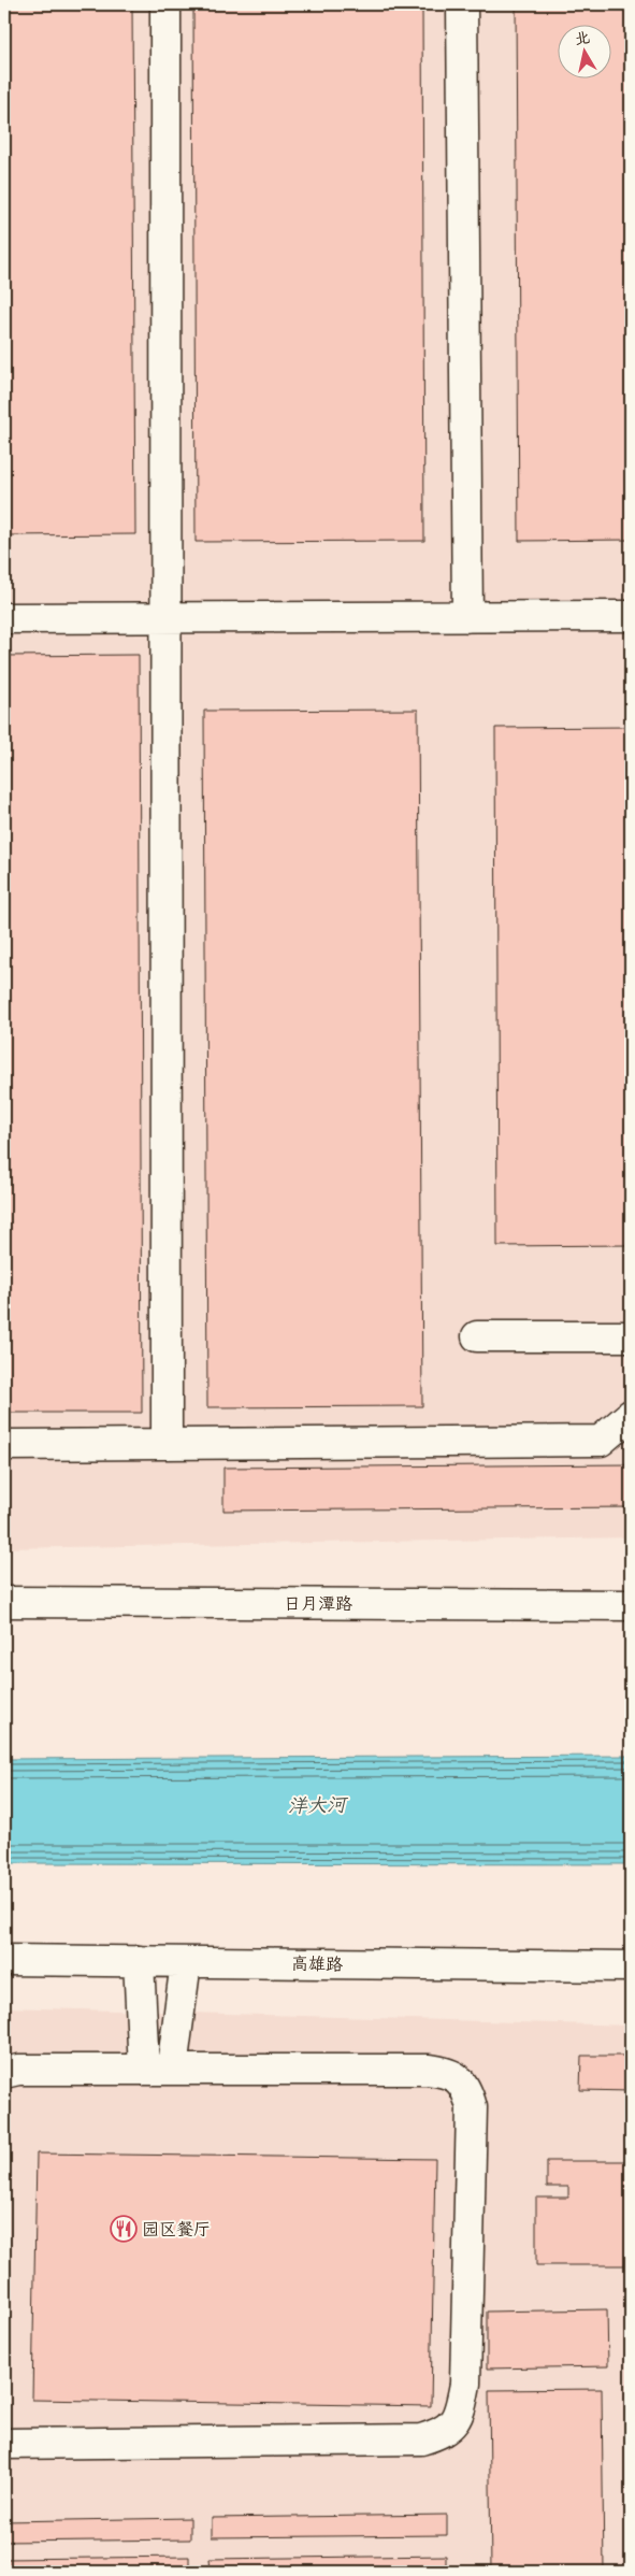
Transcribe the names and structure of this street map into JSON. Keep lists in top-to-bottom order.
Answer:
{
  "streets": {
    "street": ["日月潭路", "高雄路"]
  },
  "water": ["洋大河"],
  "places": {
    "restaurant": ["园区餐厅"]
  },
  "north": "top"
}
